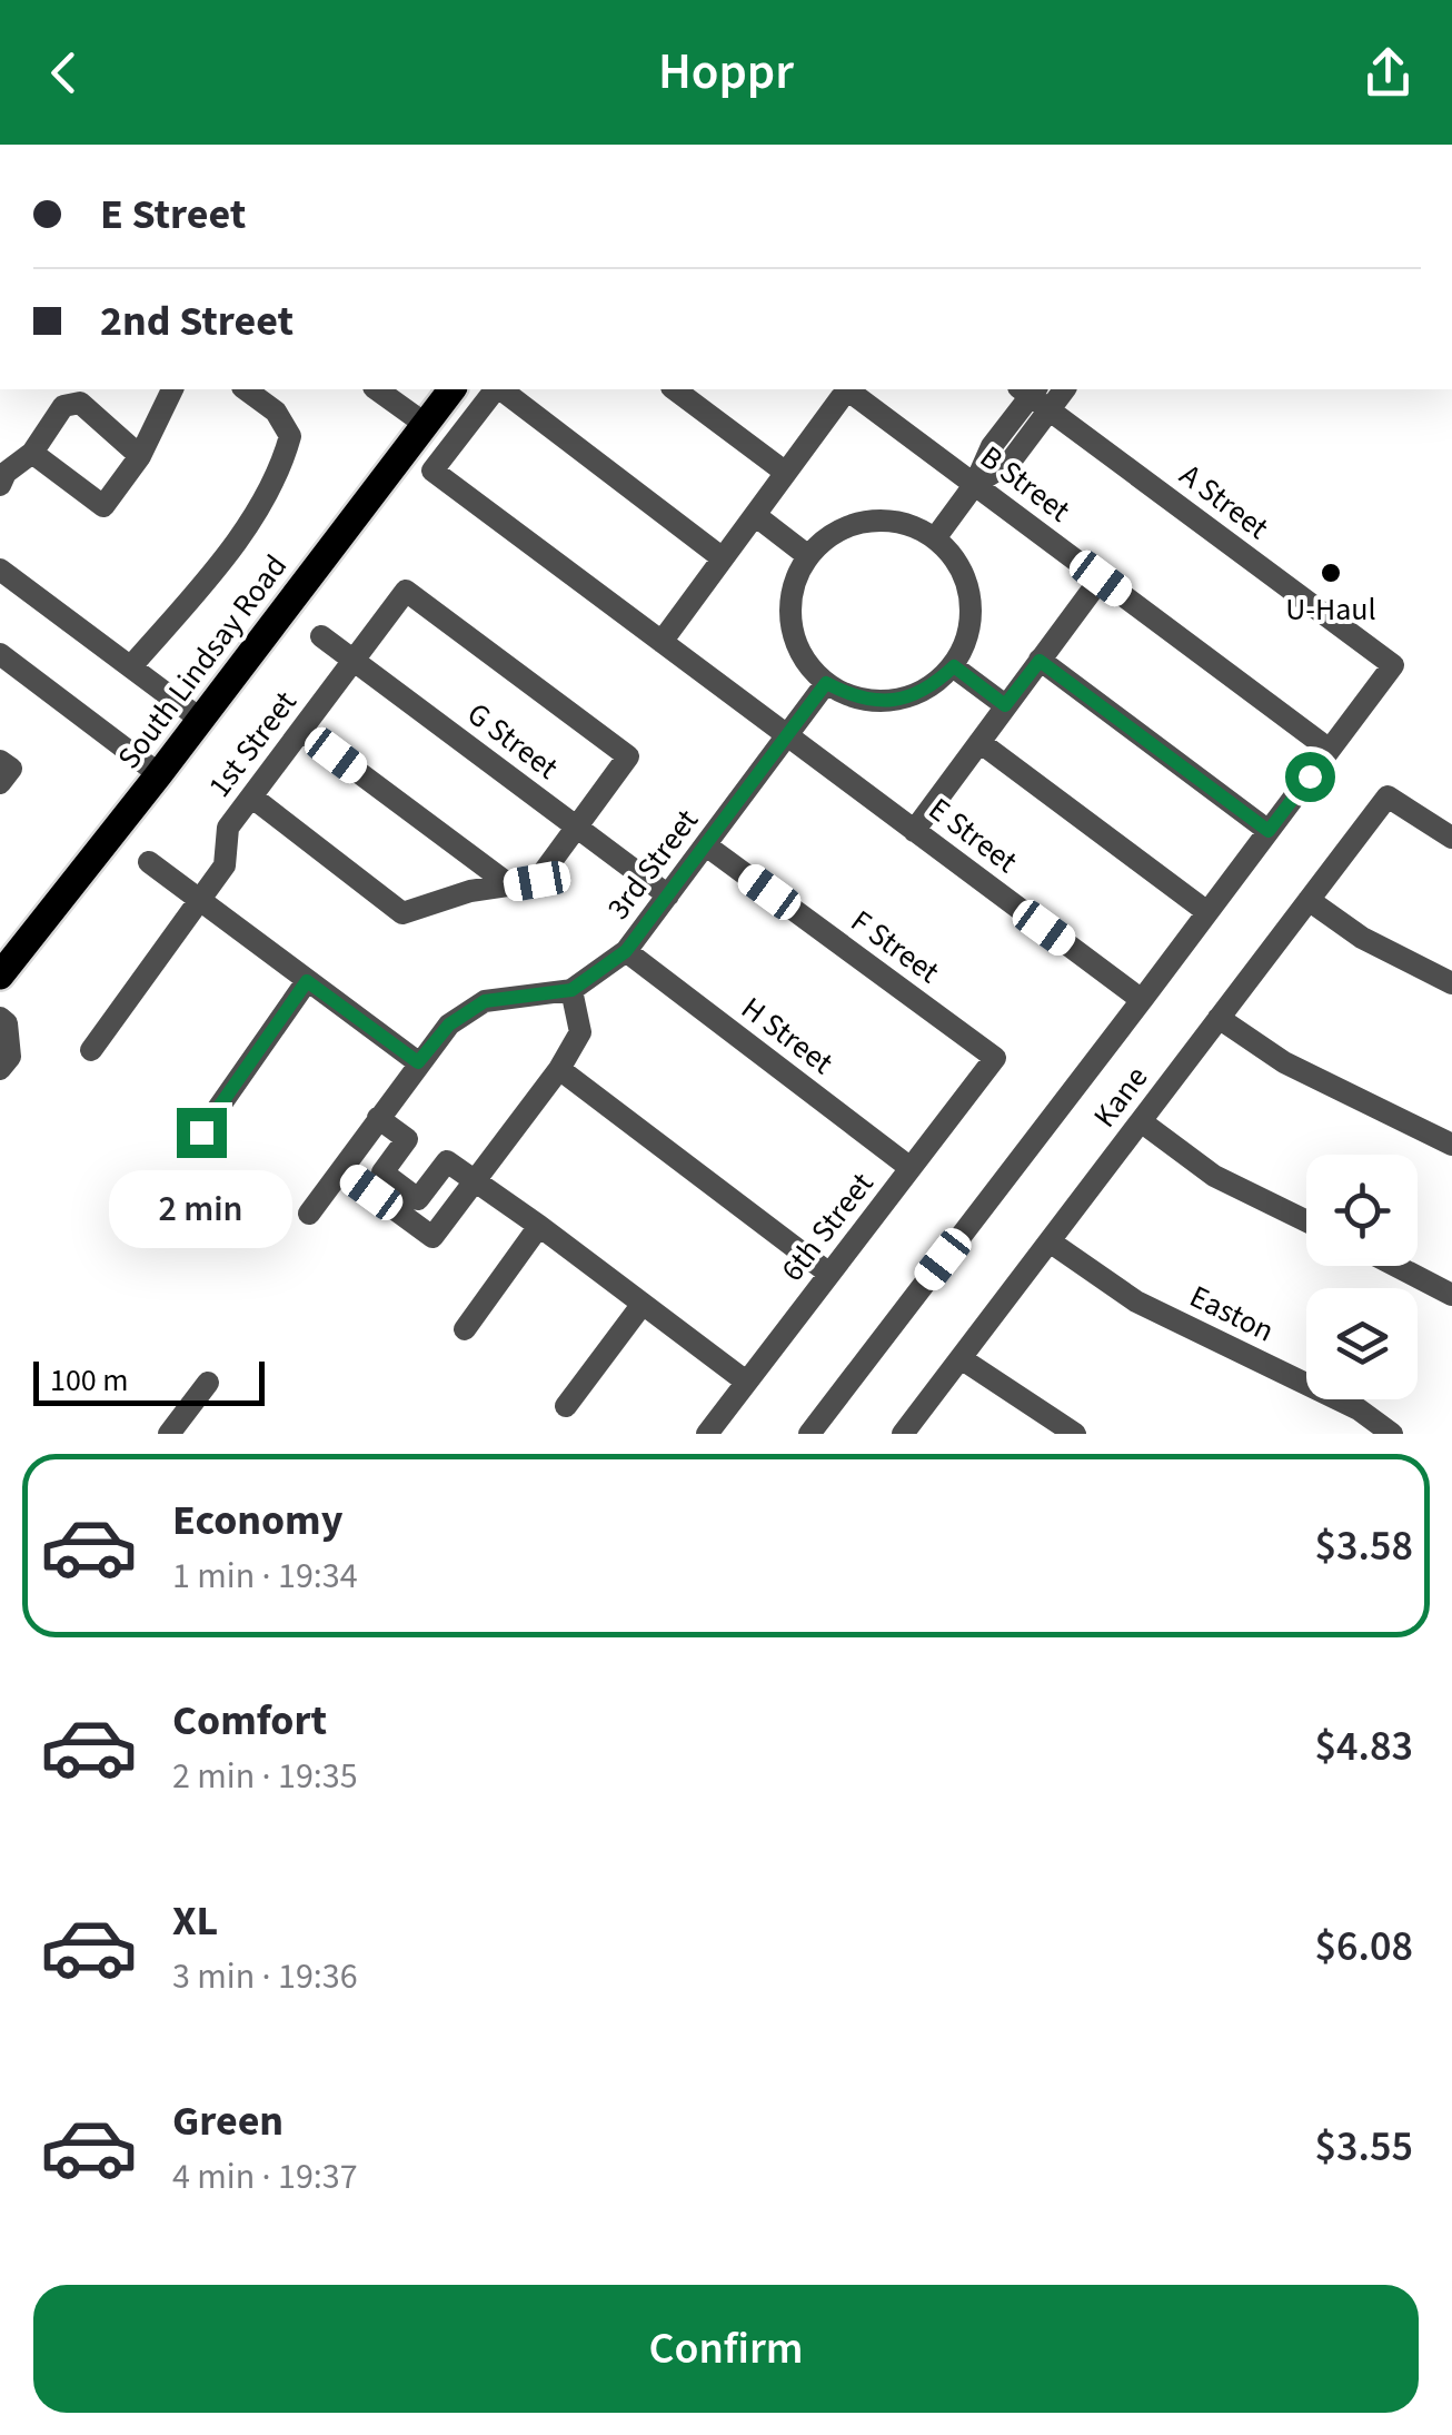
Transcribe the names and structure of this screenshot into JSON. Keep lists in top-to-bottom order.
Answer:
{
  "streets": {
    "main road": ["South Lindsay Road"],
    "street": [
      "B Street",
      "A Street",
      "G Street",
      "1st Street",
      "E Street",
      "3rd Street",
      "F Street",
      "H Street",
      "Kane",
      "6th Street",
      "Easton"
    ]
  },
  "crossings": [
    ["B Street", "A Street"],
    ["G Street", "1st Street"],
    ["G Street", "3rd Street"],
    ["E Street", "3rd Street"],
    ["3rd Street", "F Street"],
    ["3rd Street", "H Street"],
    ["F Street", "6th Street"],
    ["H Street", "6th Street"],
    ["Kane", "Easton"]
  ],
  "places": ["U-Haul"],
  "scale_bar": "100 m",
  "page": {
    "header": "Hoppr",
    "banner": ["E Street", "2nd Street"],
    "bubble": "2 min",
    "scale": "100 m",
    "list": [
      {
        "name": "Economy",
        "note": "1 min · 19:34",
        "value": "$3.58"
      },
      {
        "name": "Comfort",
        "note": "2 min · 19:35",
        "value": "$4.83"
      },
      {
        "name": "XL",
        "note": "3 min · 19:36",
        "value": "$6.08"
      },
      {
        "name": "Green",
        "note": "4 min · 19:37",
        "value": "$3.55"
      }
    ],
    "buttons": "Confirm"
  }
}
